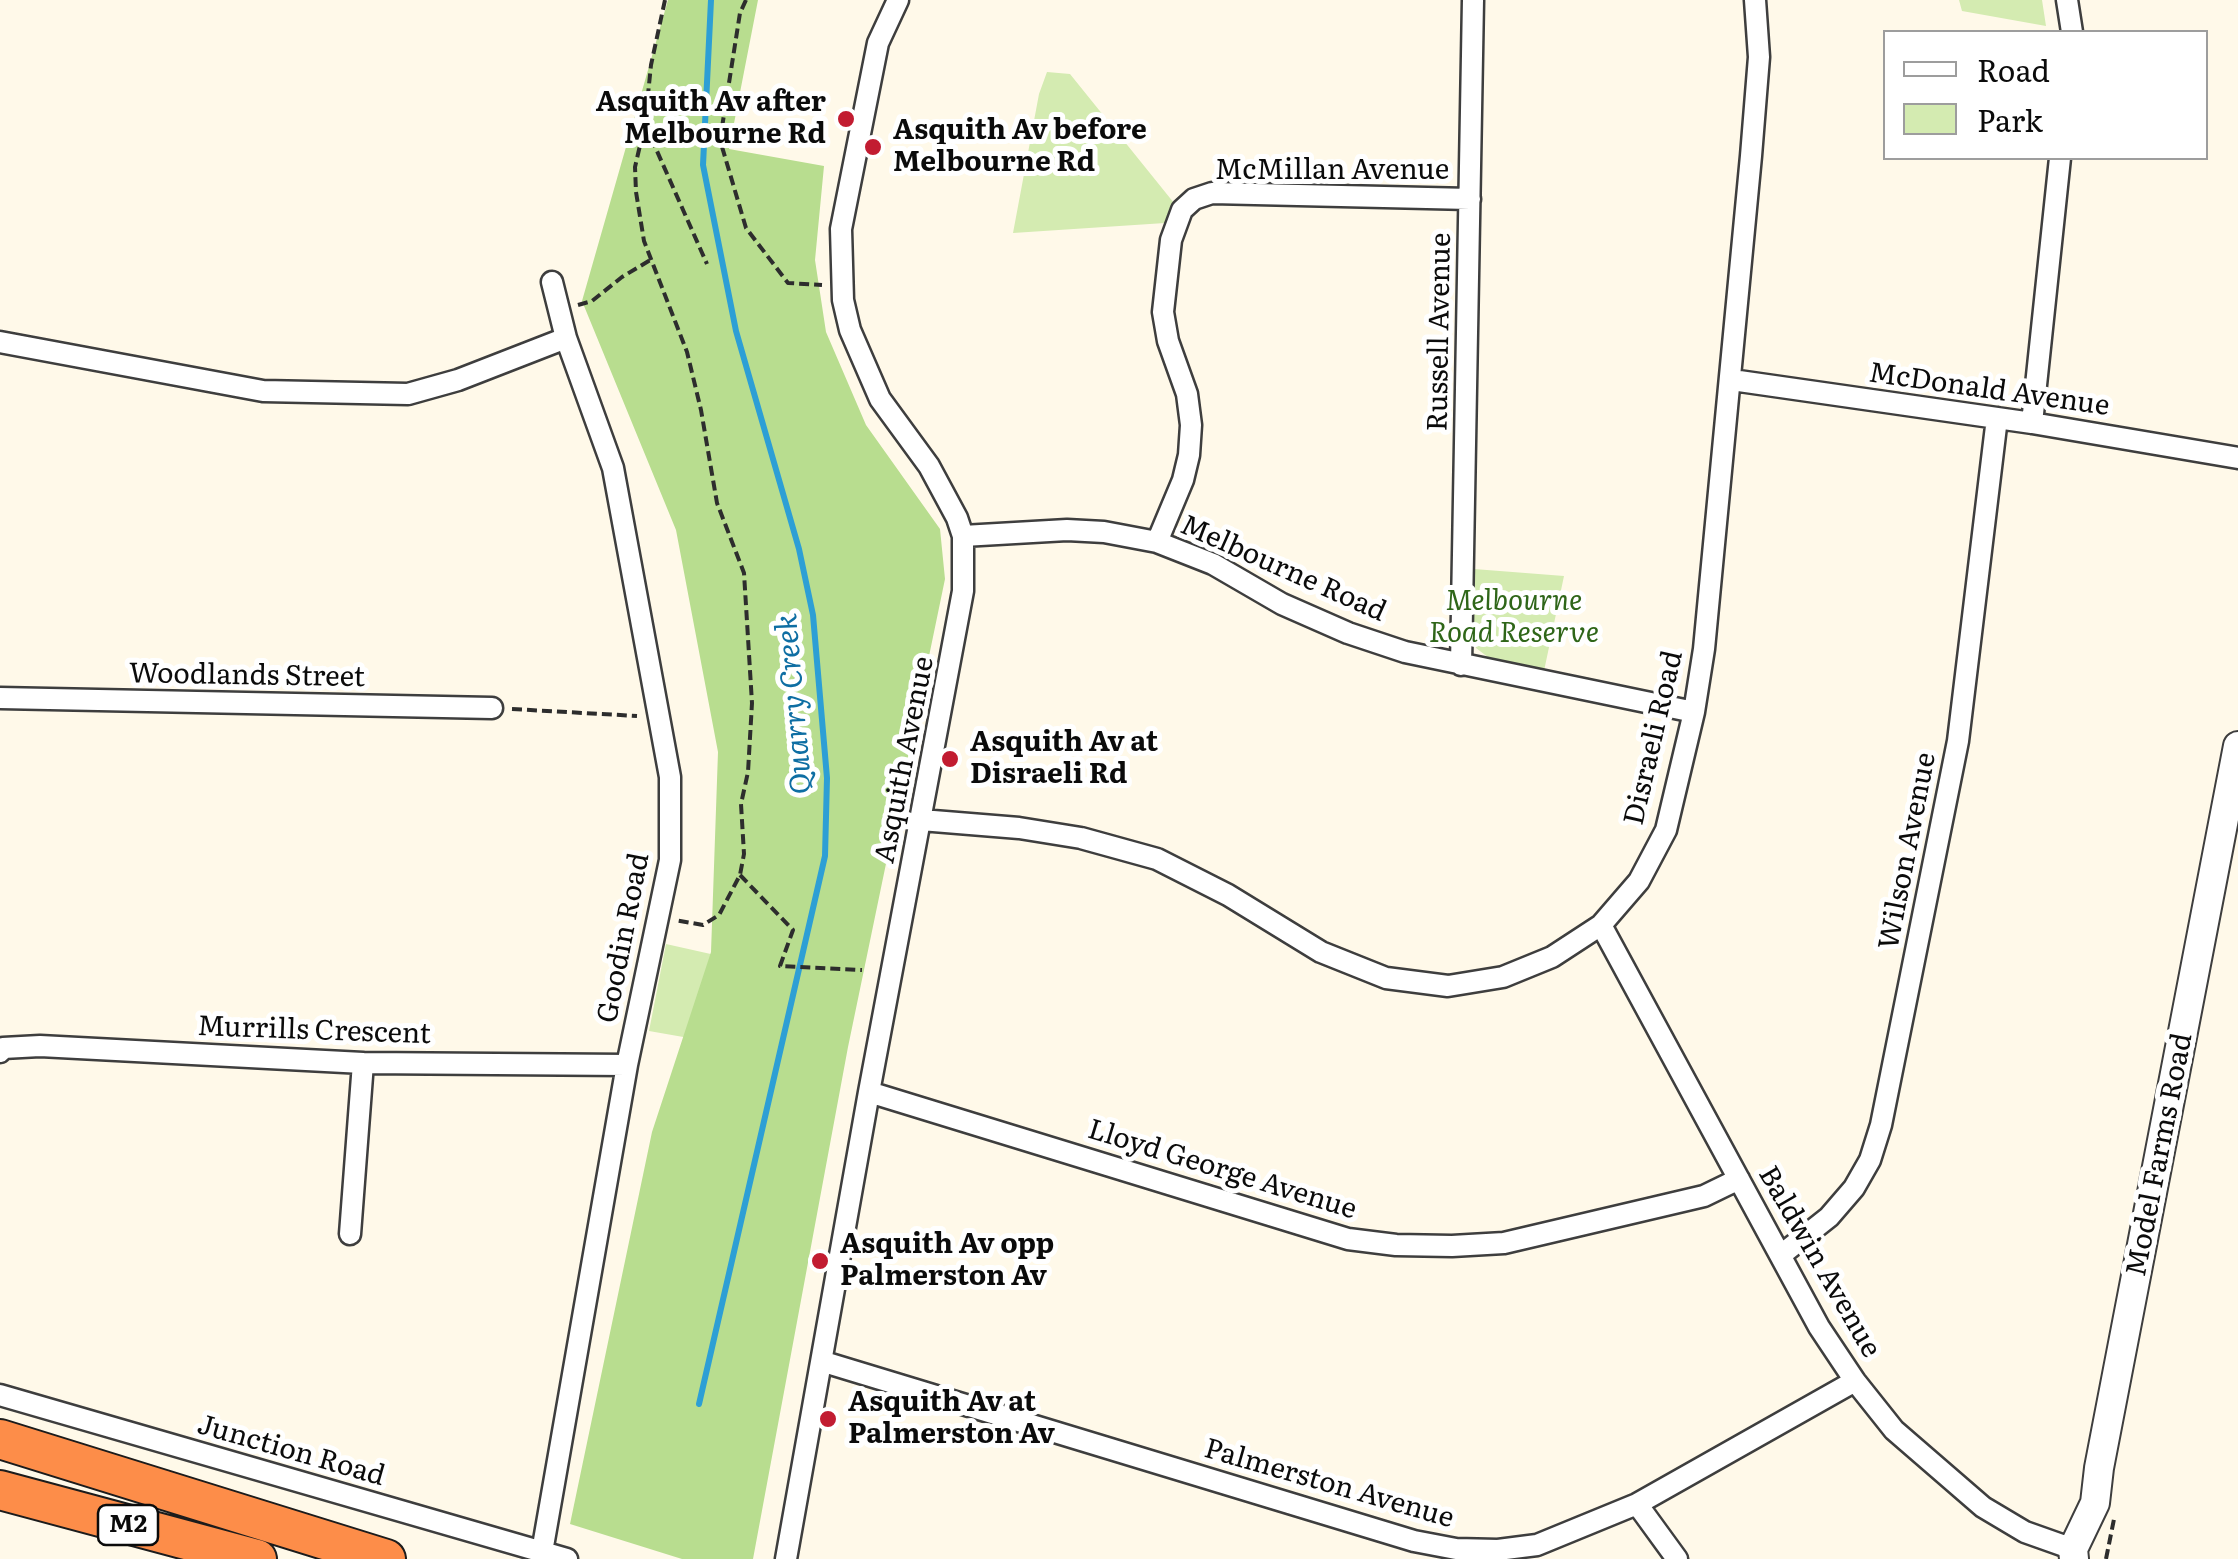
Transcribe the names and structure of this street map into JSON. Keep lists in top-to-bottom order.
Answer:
{
  "streets": {
    "highway": ["M2"],
    "street": [
      "McMillan Avenue",
      "Russell Avenue",
      "McDonald Avenue",
      "Melbourne Road",
      "Woodlands Street",
      "Disraeli Road",
      "Asquith Avenue",
      "Wilson Avenue",
      "Goodin Road",
      "Murrills Crescent",
      "Model Farms Road",
      "Lloyd George Avenue",
      "Baldwin Avenue",
      "Junction Road",
      "Palmerston Avenue"
    ]
  },
  "crossings": [
    ["McMillan Avenue", "Russell Avenue"],
    ["McMillan Avenue", "Melbourne Road"],
    ["Russell Avenue", "Melbourne Road"],
    ["McDonald Avenue", "Disraeli Road"],
    ["McDonald Avenue", "Wilson Avenue"],
    ["Melbourne Road", "Disraeli Road"],
    ["Melbourne Road", "Asquith Avenue"],
    ["Disraeli Road", "Asquith Avenue"],
    ["Disraeli Road", "Baldwin Avenue"],
    ["Asquith Avenue", "Lloyd George Avenue"],
    ["Asquith Avenue", "Palmerston Avenue"],
    ["Wilson Avenue", "Baldwin Avenue"],
    ["Goodin Road", "Murrills Crescent"],
    ["Goodin Road", "Junction Road"],
    ["Model Farms Road", "Baldwin Avenue"],
    ["Lloyd George Avenue", "Baldwin Avenue"],
    ["Baldwin Avenue", "Palmerston Avenue"]
  ],
  "water": ["Quarry Creek"],
  "parks": ["Melbourne Road Reserve"],
  "places": [
    "Asquith Av after Melbourne Rd",
    "Asquith Av before Melbourne Rd",
    "Asquith Av at Disraeli Rd",
    "Asquith Av opp Palmerston Av",
    "Asquith Av at Palmerston Av"
  ],
  "legend": ["Road", "Park"]
}
